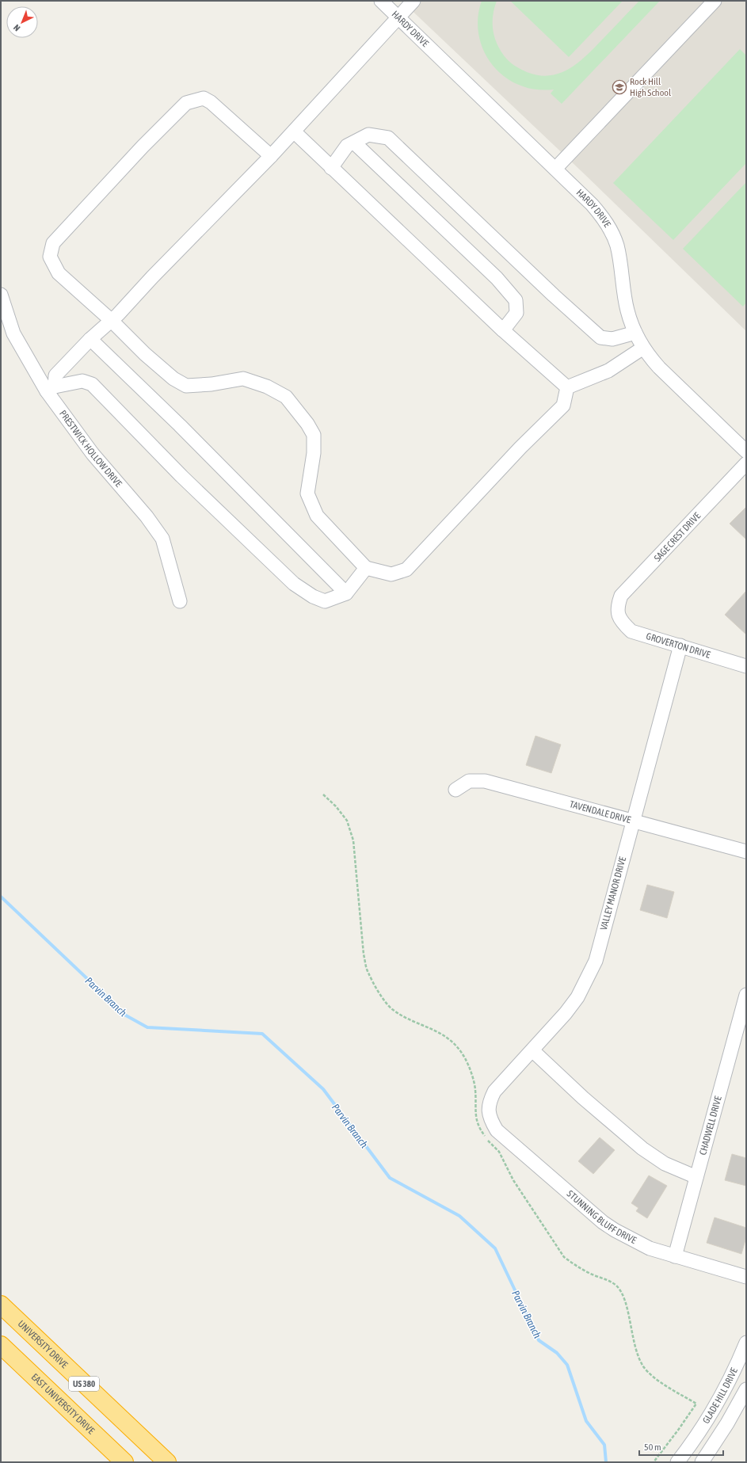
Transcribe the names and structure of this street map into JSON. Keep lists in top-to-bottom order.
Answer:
{
  "streets": {
    "highway": ["UNIVERSITY DRIVE", "US 380", "EAST UNIVERSITY DRIVE"],
    "street": [
      "HARDY DRIVE",
      "PRESTWICK HOLLOW DRIVE",
      "SAGE CREST DRIVE",
      "GROVERTON DRIVE",
      "TAVENDALE DRIVE",
      "VALLEY MANOR DRIVE",
      "CHADWELL DRIVE",
      "STUNNING BLUFF DRIVE",
      "GLADE HILL DRIVE"
    ]
  },
  "crossings": [
    ["SAGE CREST DRIVE", "GROVERTON DRIVE"],
    ["GROVERTON DRIVE", "VALLEY MANOR DRIVE"],
    ["TAVENDALE DRIVE", "VALLEY MANOR DRIVE"],
    ["VALLEY MANOR DRIVE", "STUNNING BLUFF DRIVE"],
    ["CHADWELL DRIVE", "STUNNING BLUFF DRIVE"]
  ],
  "water": ["Parvin Branch"],
  "places": {
    "school or university": ["Rock Hill High School"]
  },
  "scale_bar": "50 m",
  "north": "bottom left"
}
